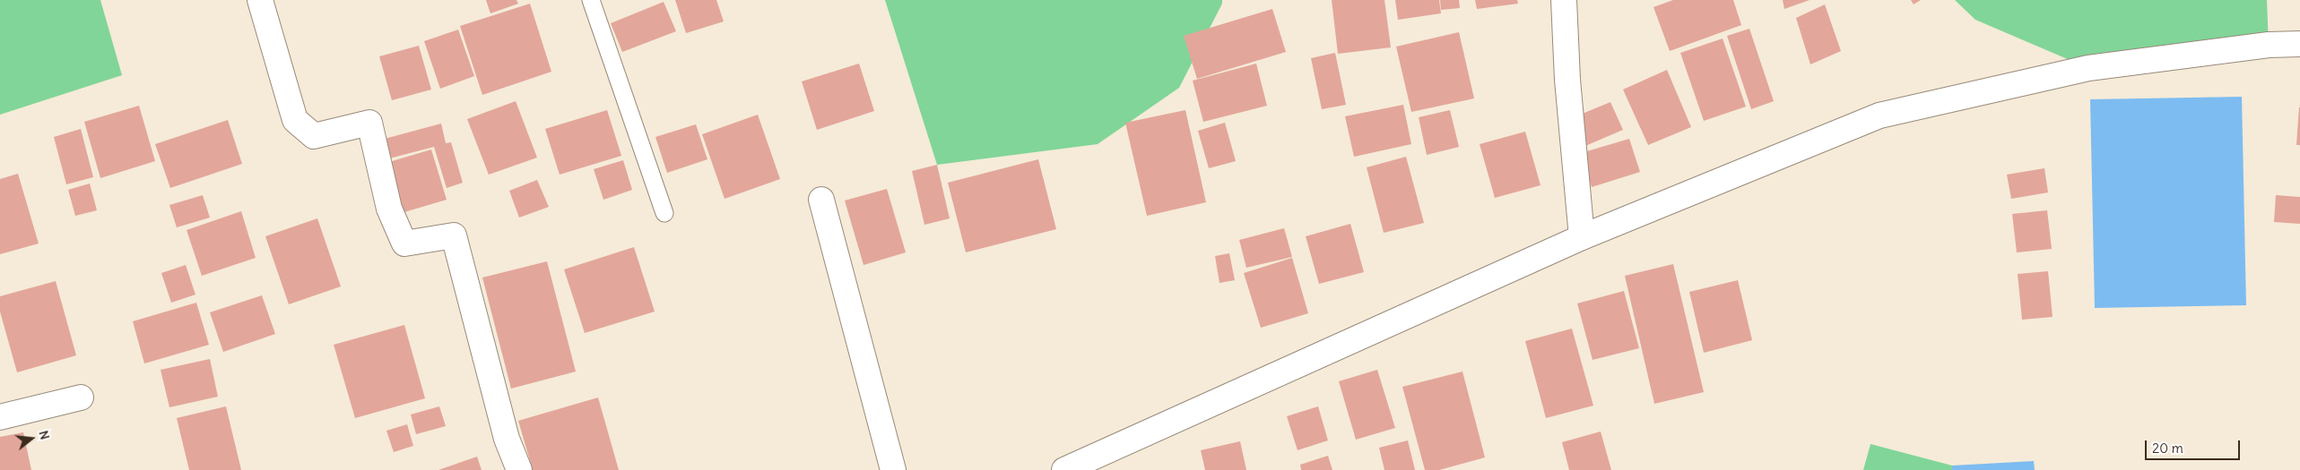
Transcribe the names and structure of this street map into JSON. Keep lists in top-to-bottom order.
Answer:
{
  "scale_bar": "20 m",
  "north": "right"
}
